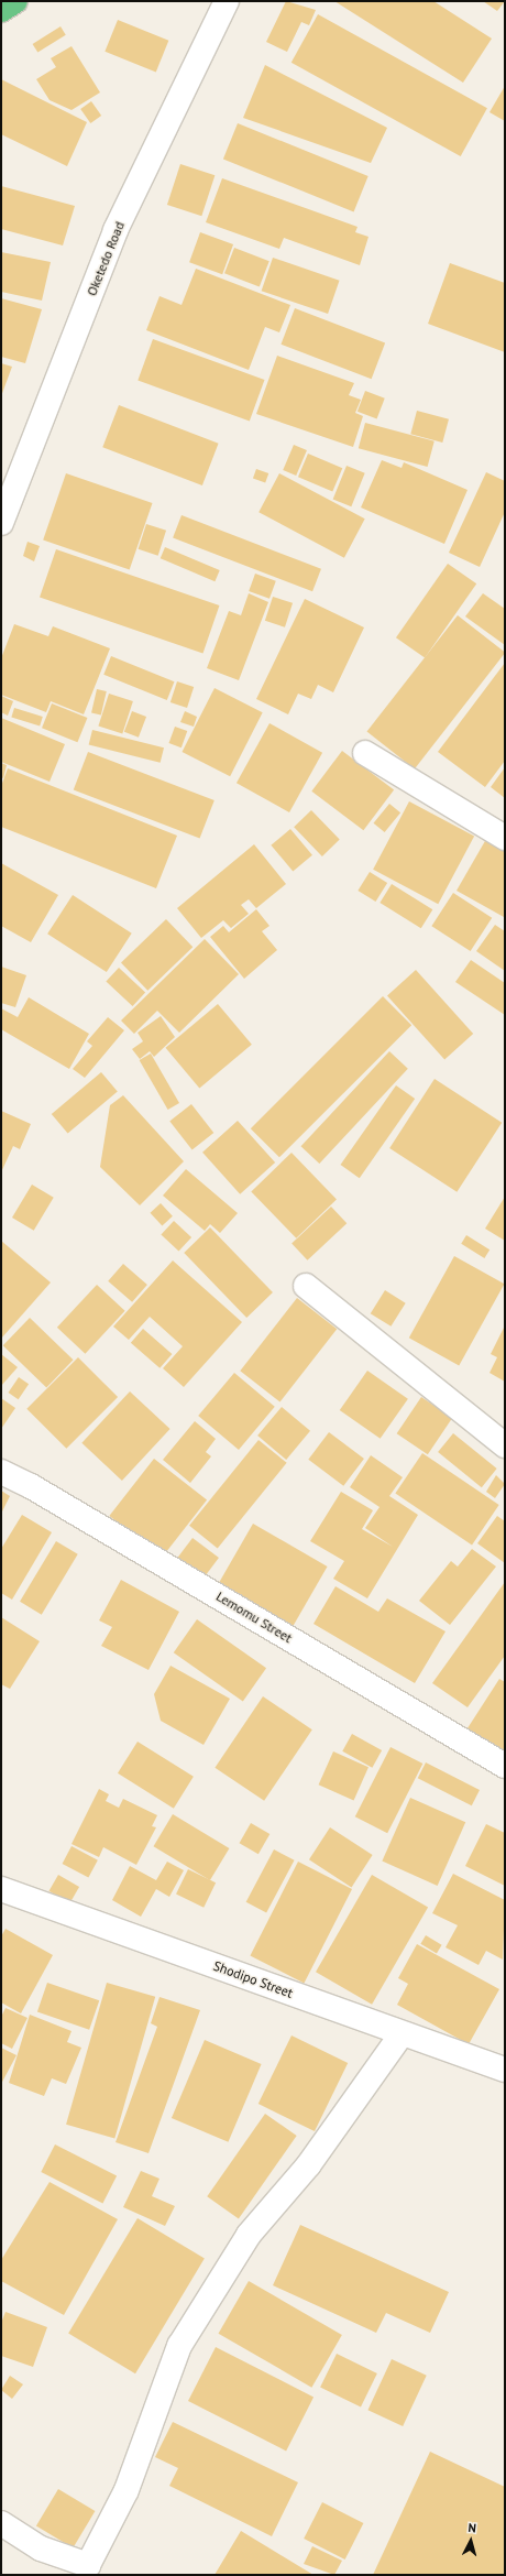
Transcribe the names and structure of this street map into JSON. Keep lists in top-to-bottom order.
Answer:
{
  "streets": {
    "street": ["Oketedo Road", "Lemomu Street", "Shodipo Street"]
  },
  "north": "top"
}
